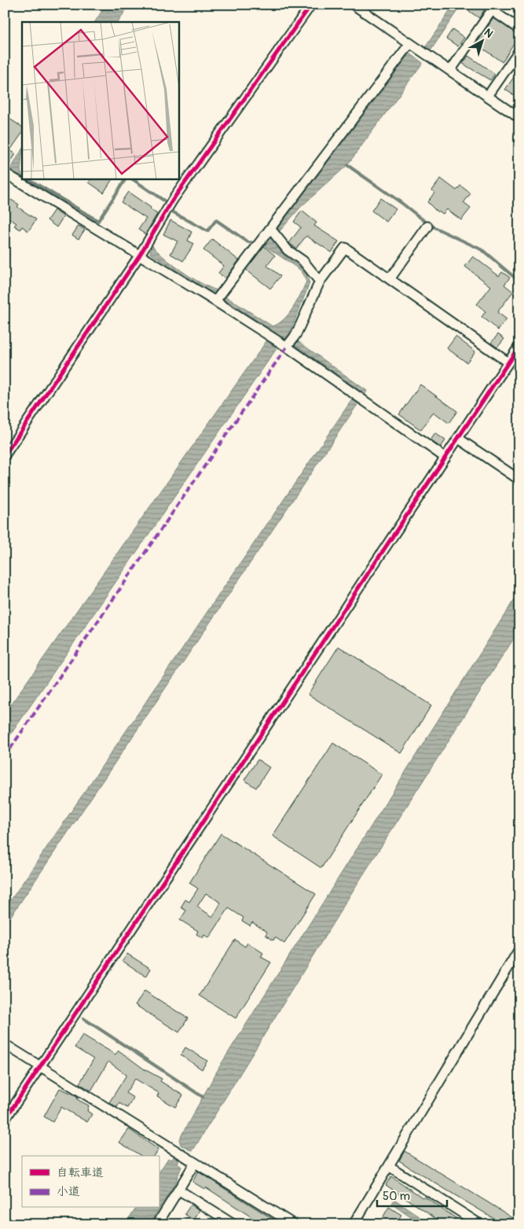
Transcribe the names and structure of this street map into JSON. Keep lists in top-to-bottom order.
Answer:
{
  "legend": ["自転車道", "小道"],
  "scale_bar": "50 m",
  "north": "top right"
}
